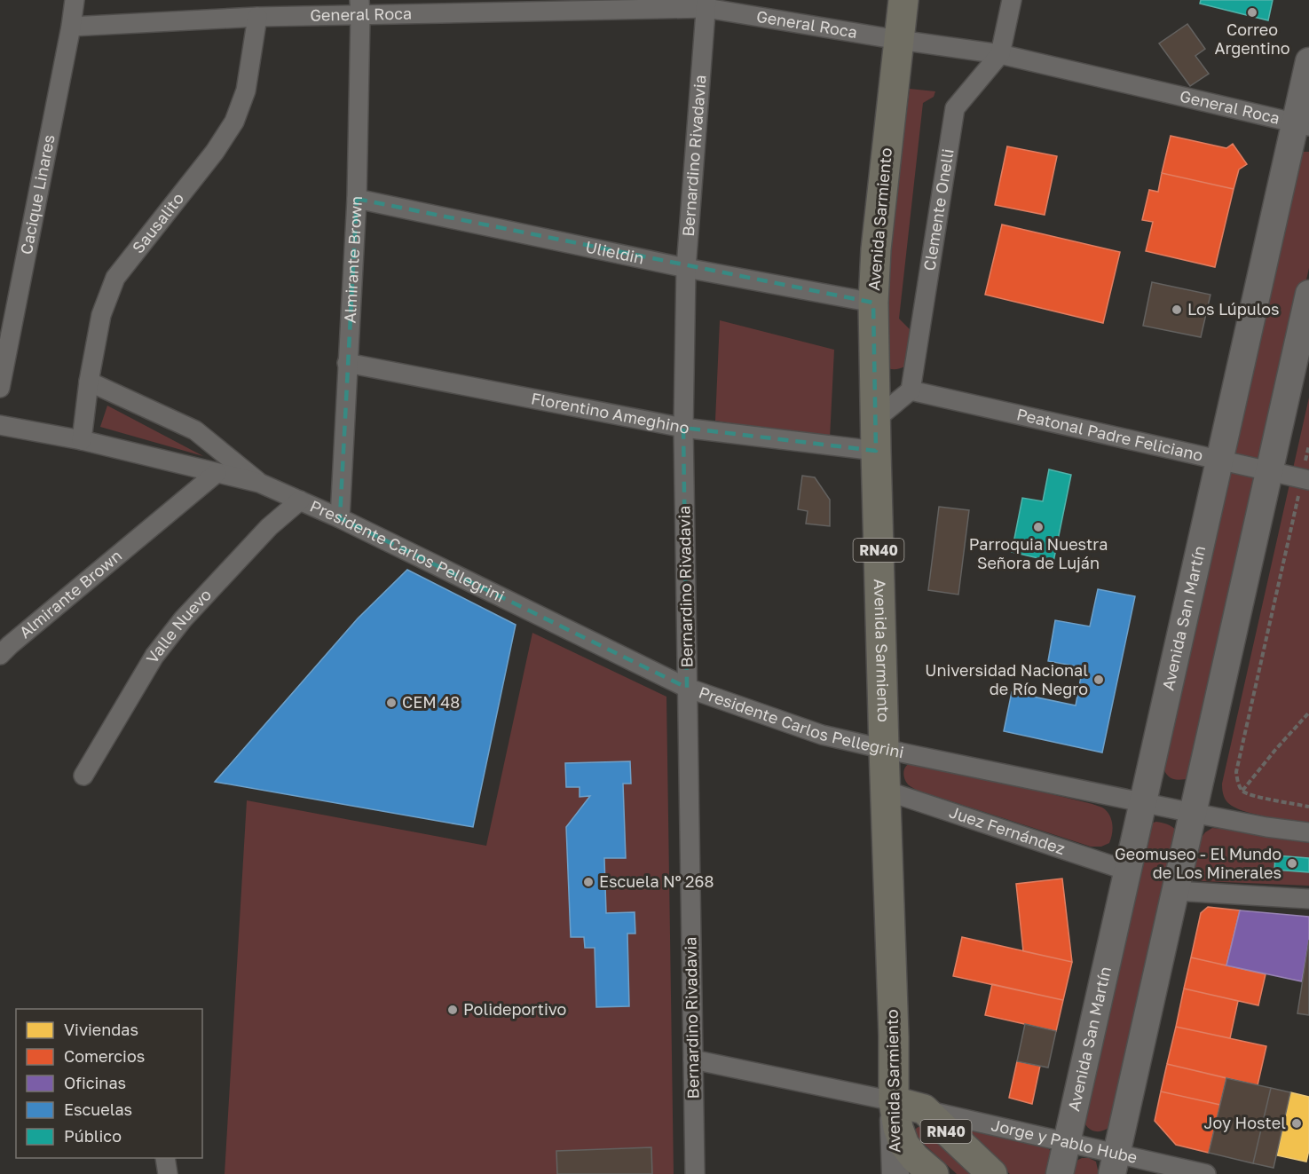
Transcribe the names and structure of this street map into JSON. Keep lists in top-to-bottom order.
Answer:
{
  "streets": {
    "highway": ["Avenida Sarmiento", "RN40"],
    "main road": ["Avenida San Martín"],
    "street": [
      "General Roca",
      "Bernardino Rivadavia",
      "Cacique Linares",
      "Clemente Onelli",
      "Sausalito",
      "Ulieldin",
      "Almirante Brown",
      "Florentino Ameghino",
      "Peatonal Padre Feliciano",
      "Presidente Carlos Pellegrini",
      "Valle Nuevo",
      "Juez Fernández",
      "Jorge y Pablo Hube"
    ]
  },
  "crossings": [
    ["General Roca", "Bernardino Rivadavia"],
    ["General Roca", "Cacique Linares"],
    ["General Roca", "Clemente Onelli"],
    ["General Roca", "Avenida Sarmiento"],
    ["General Roca", "Sausalito"],
    ["General Roca", "Almirante Brown"],
    ["General Roca", "Avenida San Martín"],
    ["Bernardino Rivadavia", "Ulieldin"],
    ["Bernardino Rivadavia", "Florentino Ameghino"],
    ["Bernardino Rivadavia", "Presidente Carlos Pellegrini"],
    ["Clemente Onelli", "Peatonal Padre Feliciano"],
    ["Avenida Sarmiento", "Ulieldin"],
    ["Avenida Sarmiento", "Florentino Ameghino"],
    ["Avenida Sarmiento", "RN40"],
    ["Avenida Sarmiento", "Presidente Carlos Pellegrini"],
    ["Avenida Sarmiento", "Juez Fernández"],
    ["Sausalito", "Presidente Carlos Pellegrini"],
    ["Ulieldin", "Almirante Brown"],
    ["Almirante Brown", "Florentino Ameghino"],
    ["Almirante Brown", "Presidente Carlos Pellegrini"],
    ["Peatonal Padre Feliciano", "Avenida San Martín"],
    ["RN40", "Jorge y Pablo Hube"],
    ["Presidente Carlos Pellegrini", "Avenida San Martín"],
    ["Presidente Carlos Pellegrini", "Valle Nuevo"],
    ["Avenida San Martín", "Juez Fernández"],
    ["Avenida San Martín", "Jorge y Pablo Hube"]
  ],
  "places": [
    "Correo Argentino",
    "Los Lúpulos",
    "Parroquia Nuestra Señora de Luján",
    "Universidad Nacional de Río Negro",
    "CEM 48",
    "Geomuseo - El Mundo de Los Minerales",
    "Escuela Nº 268",
    "Polideportivo",
    "Joy Hostel"
  ],
  "legend": [
    "Viviendas",
    "Comercios",
    "Oficinas",
    "Escuelas",
    "Público"
  ]
}
